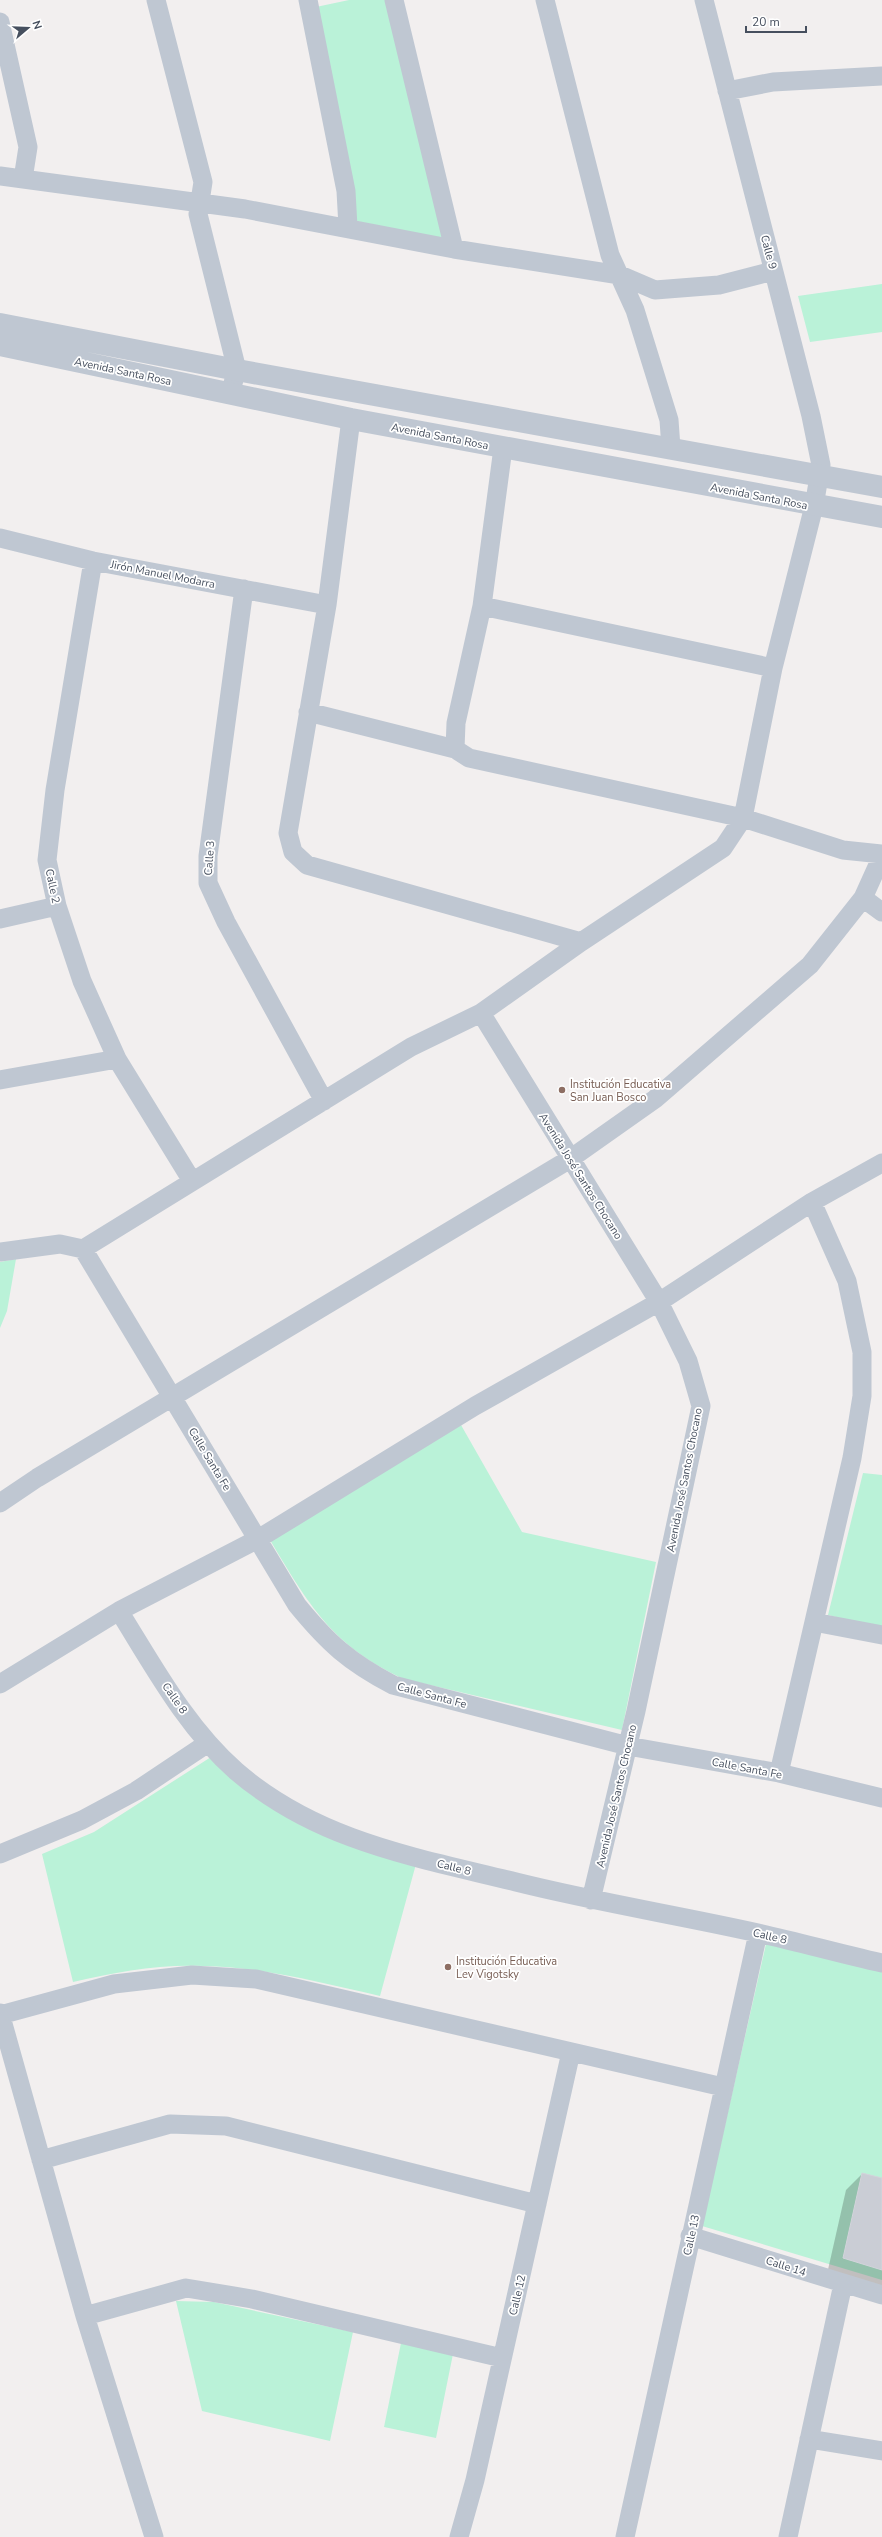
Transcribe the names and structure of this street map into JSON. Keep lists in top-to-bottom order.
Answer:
{
  "streets": {
    "street": [
      "Calle 9",
      "Avenida Santa Rosa",
      "Jirón Manuel Modarra",
      "Calle 3",
      "Calle 2",
      "Avenida José Santos Chocano",
      "Calle Santa Fe",
      "Calle 8",
      "Calle 13",
      "Calle 14",
      "Calle 12"
    ]
  },
  "crossings": [
    ["Calle 9", "Avenida Santa Rosa"],
    ["Jirón Manuel Modarra", "Calle 3"],
    ["Jirón Manuel Modarra", "Calle 2"],
    ["Avenida José Santos Chocano", "Calle Santa Fe"],
    ["Avenida José Santos Chocano", "Calle 8"],
    ["Calle 8", "Calle 13"],
    ["Calle 13", "Calle 14"]
  ],
  "places": ["Institución Educativa San Juan Bosco", "Institución Educativa Lev Vigotsky"],
  "scale_bar": "20 m",
  "north": "right"
}
